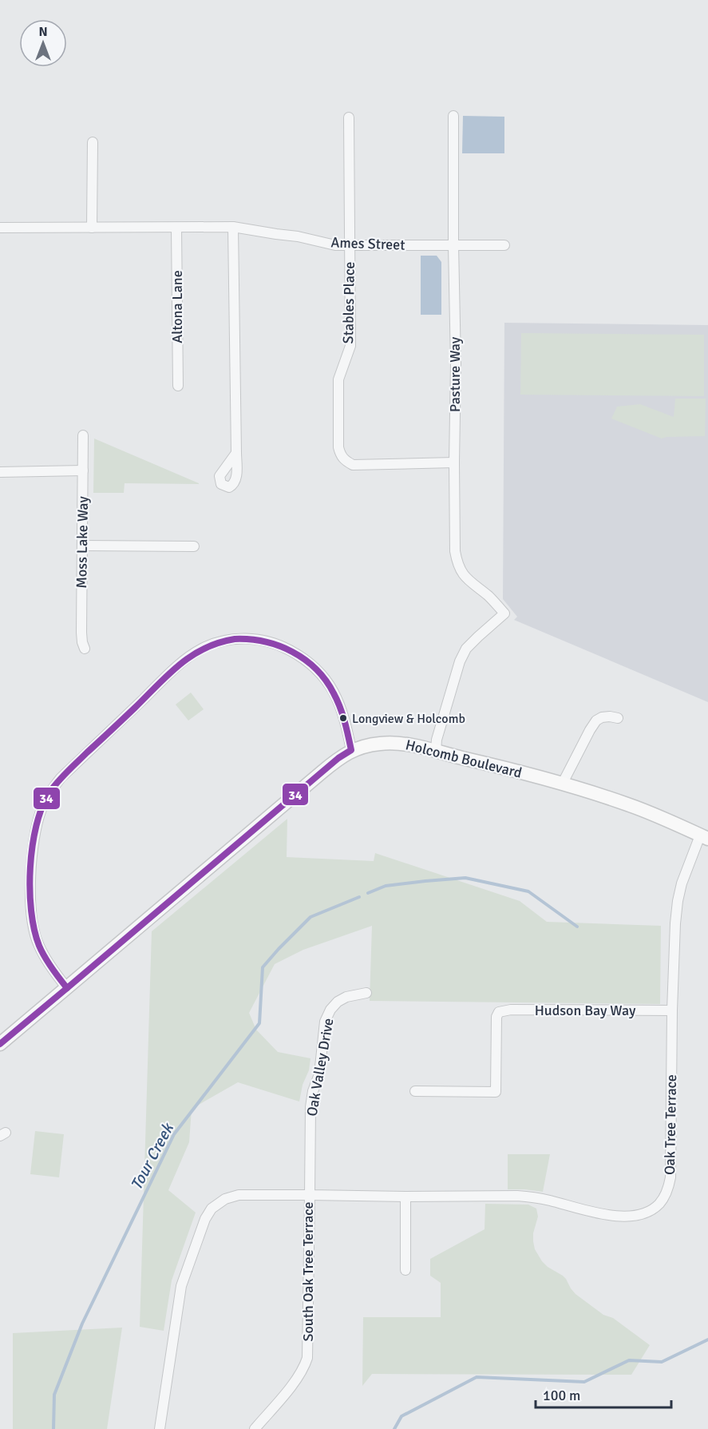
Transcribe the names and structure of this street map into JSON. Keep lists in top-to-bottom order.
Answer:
{
  "streets": {
    "street": [
      "Ames Street",
      "Stables Place",
      "Altona Lane",
      "Pasture Way",
      "Moss Lake Way",
      "Holcomb Boulevard",
      "Hudson Bay Way",
      "Oak Valley Drive",
      "Oak Tree Terrace",
      "South Oak Tree Terrace"
    ]
  },
  "crossings": [
    ["Ames Street", "Stables Place"],
    ["Ames Street", "Altona Lane"],
    ["Ames Street", "Pasture Way"],
    ["Stables Place", "Pasture Way"],
    ["Pasture Way", "Holcomb Boulevard"],
    ["Holcomb Boulevard", "Oak Tree Terrace"],
    ["Hudson Bay Way", "Oak Tree Terrace"],
    ["Oak Valley Drive", "Oak Tree Terrace"],
    ["Oak Valley Drive", "South Oak Tree Terrace"],
    ["Oak Tree Terrace", "South Oak Tree Terrace"]
  ],
  "water": ["Tour Creek"],
  "places": ["Longview & Holcomb"],
  "lines": ["transit line 34"],
  "scale_bar": "100 m",
  "north": "top"
}
